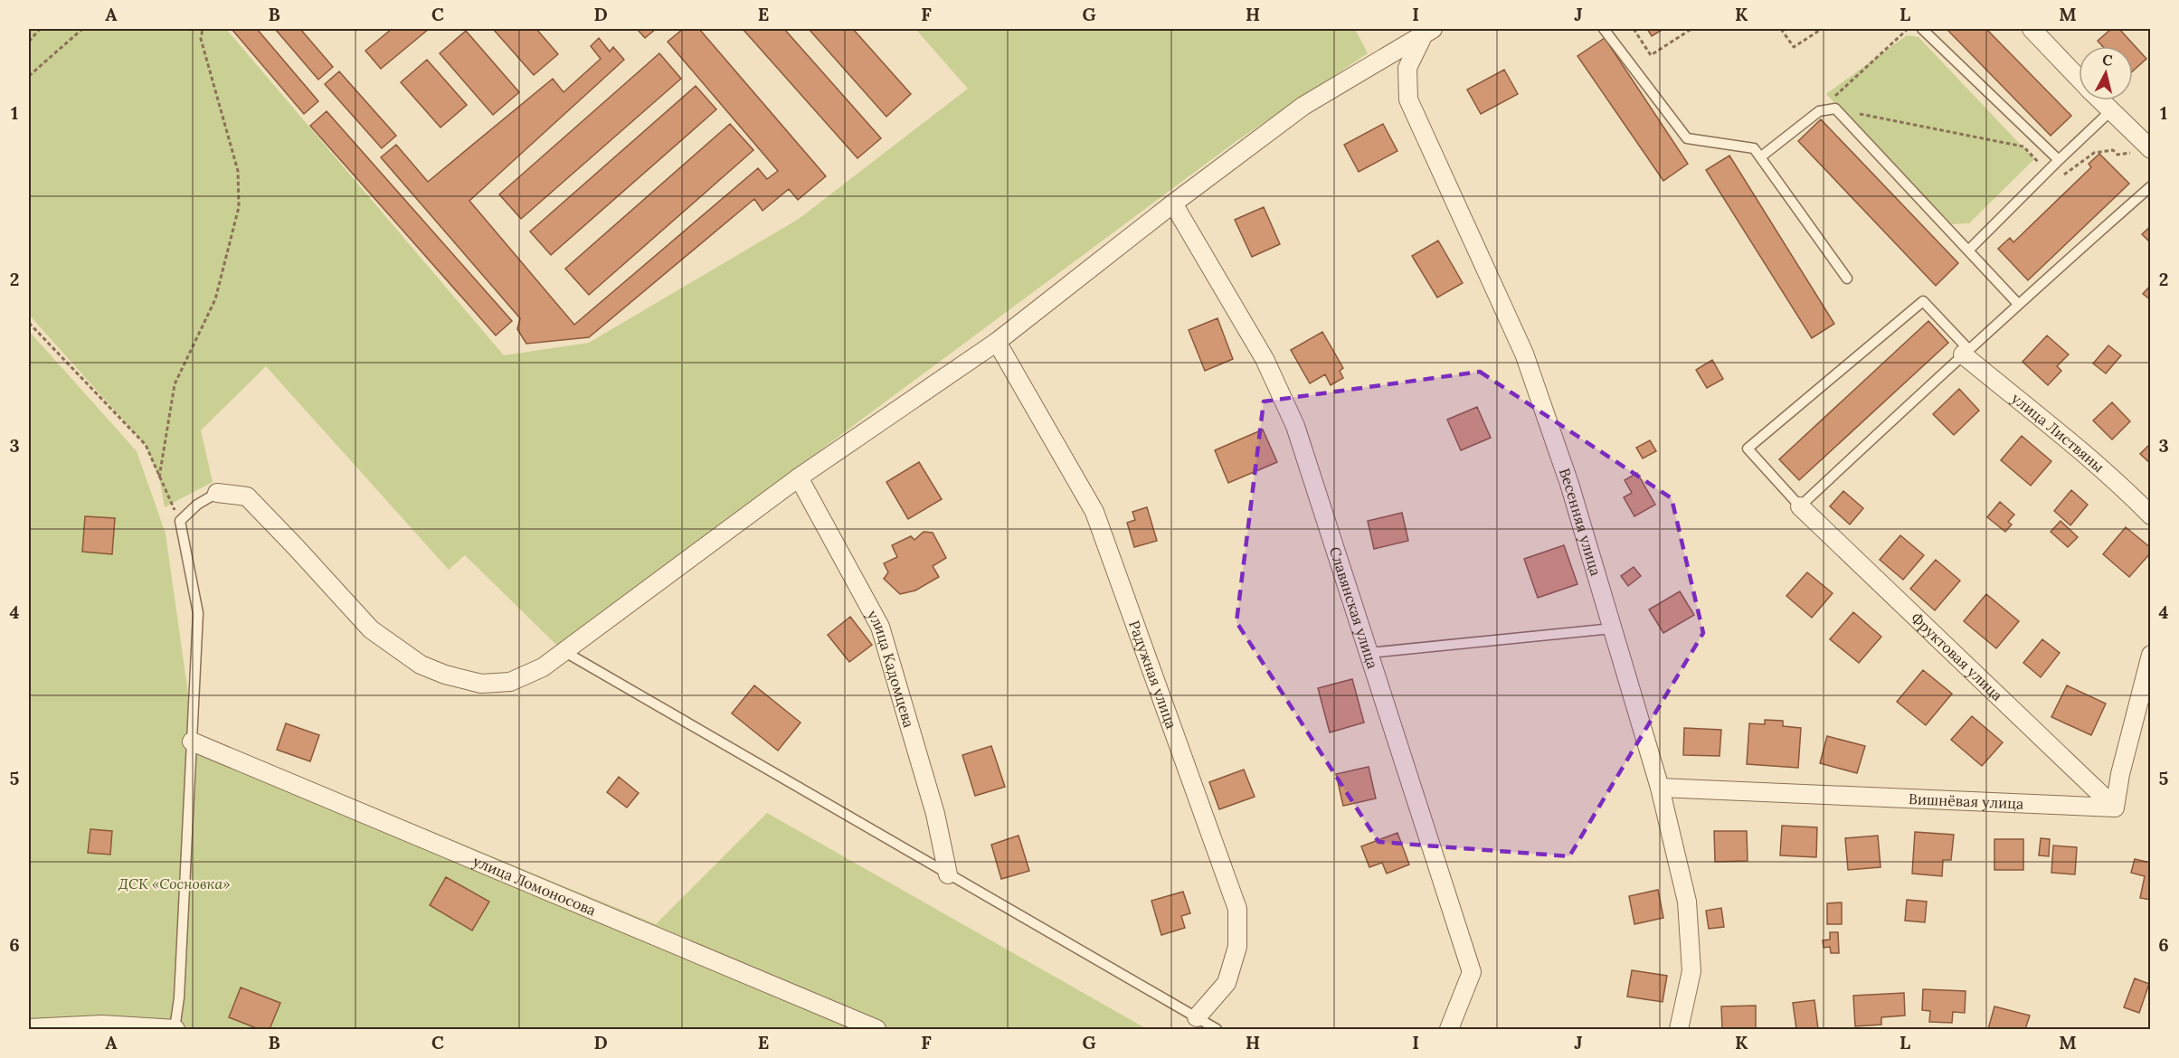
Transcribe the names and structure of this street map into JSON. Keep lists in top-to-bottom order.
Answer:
{
  "streets": {
    "street": [
      "улица Листвяны",
      "Весенняя улица",
      "Славянская улица",
      "Фруктовая улица",
      "улица Кадомцева",
      "Радужная улица",
      "Вишнёвая улица",
      "улица Ломоносова"
    ]
  },
  "crossings": [
    ["Весенняя улица", "Вишнёвая улица"],
    ["Фруктовая улица", "Вишнёвая улица"]
  ],
  "parks": ["ДСК «Сосновка»"],
  "north": "top",
  "grid": {
    "columns": [
      "A",
      "B",
      "C",
      "D",
      "E",
      "F",
      "G",
      "H",
      "I",
      "J",
      "K",
      "L",
      "M"
    ],
    "rows": [
      "1",
      "2",
      "3",
      "4",
      "5",
      "6"
    ]
  }
}
